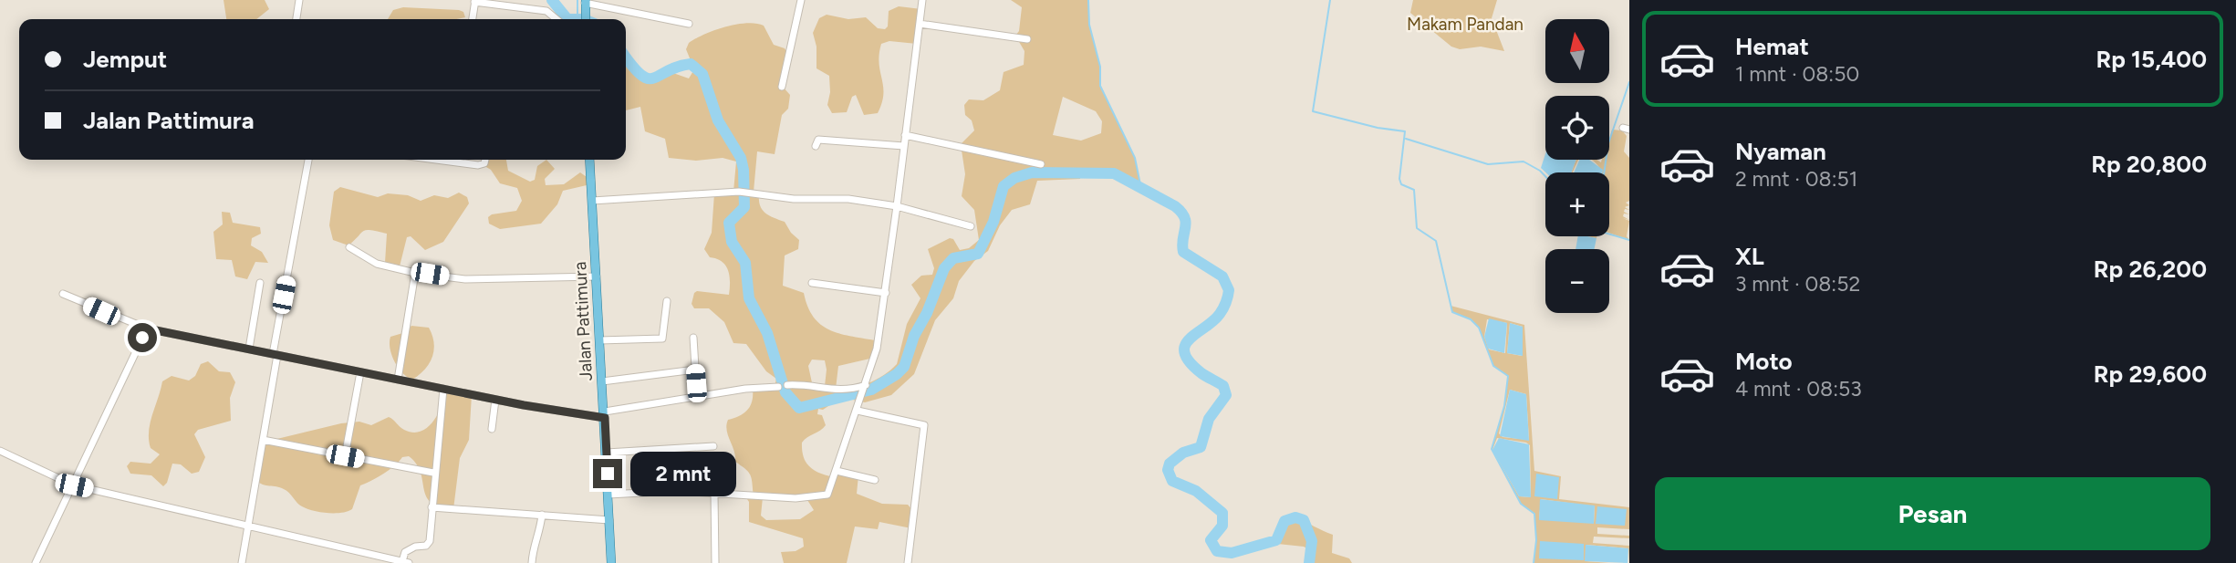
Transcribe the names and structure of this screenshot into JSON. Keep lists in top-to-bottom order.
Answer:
{
  "streets": {
    "main road": ["Jalan Pattimura"]
  },
  "parks": ["Makam Pandan"],
  "north": "top",
  "page": {
    "list": [
      {
        "name": "Hemat",
        "note": "1 mnt · 08:50",
        "value": "Rp 15,400"
      },
      {
        "name": "Nyaman",
        "note": "2 mnt · 08:51",
        "value": "Rp 20,800"
      },
      {
        "name": "XL",
        "note": "3 mnt · 08:52",
        "value": "Rp 26,200"
      },
      {
        "name": "Moto",
        "note": "4 mnt · 08:53",
        "value": "Rp 29,600"
      }
    ],
    "map_buttons": ["+", "−"],
    "banner": ["Jemput", "Jalan Pattimura"],
    "bubble": "2 mnt",
    "buttons": "Pesan"
  }
}
